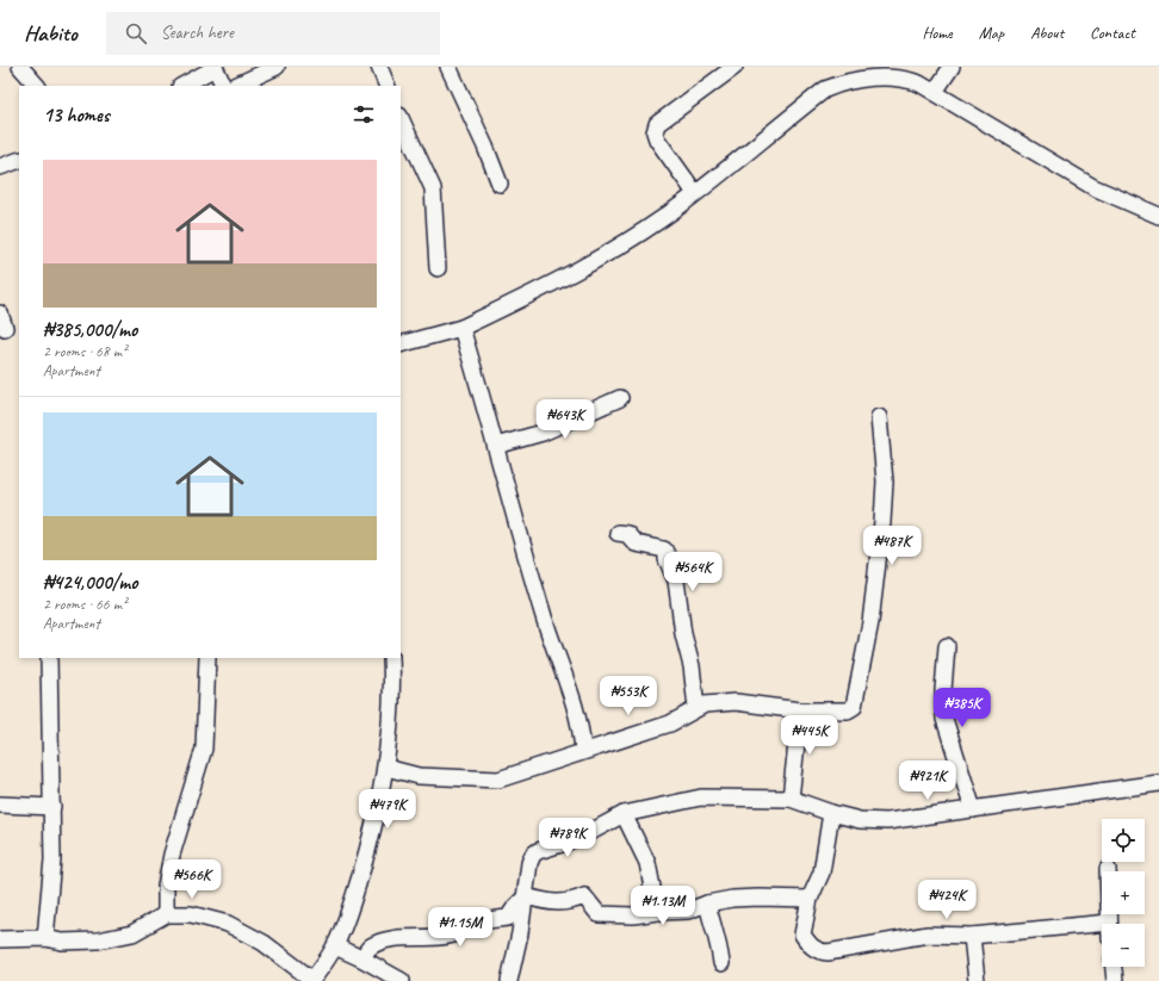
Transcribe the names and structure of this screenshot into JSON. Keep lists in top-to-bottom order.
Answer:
{
  "page": {
    "header": "Habito",
    "search": "Search here",
    "nav": [
      "Home",
      "Map",
      "About",
      "Contact"
    ],
    "heading": "13 homes",
    "list": [
      {
        "name": "₦385,000/mo",
        "note": "2 rooms · 68 m² · Apartment"
      },
      {
        "name": "₦424,000/mo",
        "note": "2 rooms · 66 m² · Apartment"
      }
    ],
    "price": [
      "₦643K",
      "₦487K",
      "₦564K",
      "₦553K",
      "₦385K",
      "₦445K",
      "₦921K",
      "₦479K",
      "₦789K",
      "₦566K",
      "₦424K",
      "₦1.13M",
      "₦1.15M"
    ],
    "map_buttons": ["+", "−"]
  }
}
